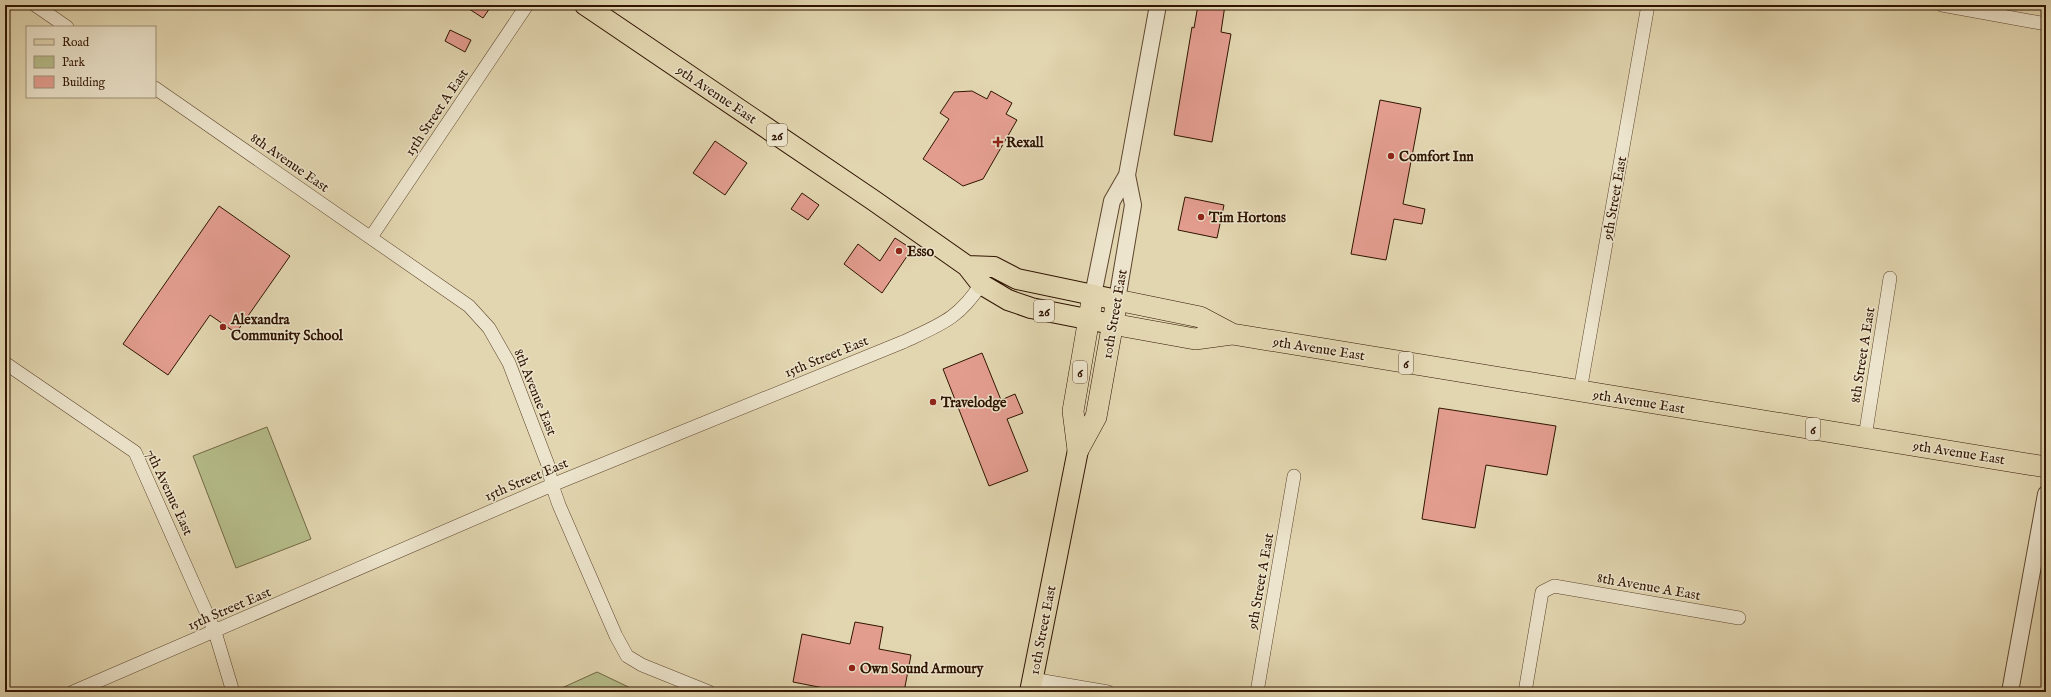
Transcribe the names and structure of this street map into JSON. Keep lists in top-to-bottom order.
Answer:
{
  "streets": {
    "highway": ["9th Avenue East", "10th Street East", "6"],
    "main road": ["26"],
    "street": [
      "15th Street A East",
      "8th Avenue East",
      "9th Street East",
      "8th Street A East",
      "15th Street East",
      "7th Avenue East",
      "9th Street A East",
      "8th Avenue A East"
    ]
  },
  "crossings": [
    ["9th Avenue East", "26"],
    ["9th Avenue East", "9th Street East"],
    ["9th Avenue East", "10th Street East"],
    ["9th Avenue East", "8th Street A East"],
    ["9th Avenue East", "15th Street East"],
    ["9th Avenue East", "6"],
    ["15th Street A East", "8th Avenue East"],
    ["26", "10th Street East"],
    ["26", "6"],
    ["8th Avenue East", "15th Street East"],
    ["10th Street East", "6"],
    ["15th Street East", "7th Avenue East"]
  ],
  "places": {
    "health": ["Rexall"],
    "other": [
      "Comfort Inn",
      "Tim Hortons",
      "Esso",
      "Alexandra Community School",
      "Travelodge",
      "Own Sound Armoury"
    ]
  },
  "legend": ["Road", "Park", "Building"]
}
